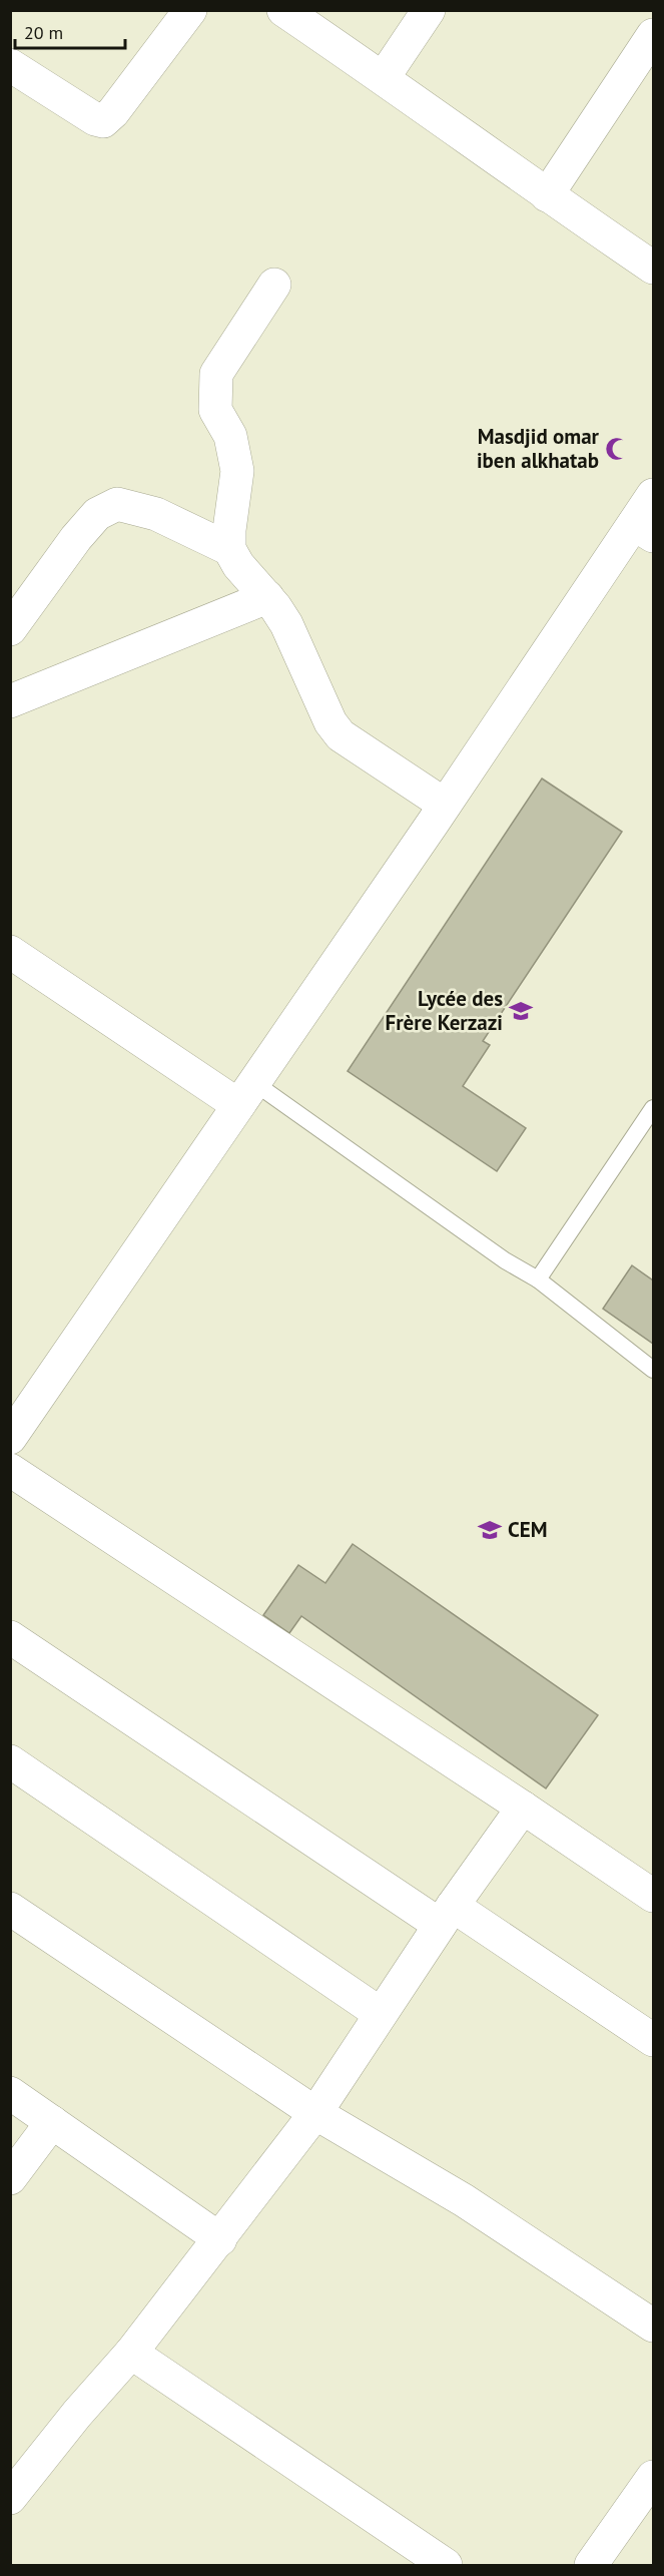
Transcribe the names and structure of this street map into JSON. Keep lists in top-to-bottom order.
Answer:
{
  "places": {
    "mosque": ["Masdjid omar iben alkhatab"],
    "school or university": ["Lycée des Frère Kerzazi", "CEM"]
  },
  "scale_bar": "20 m"
}
